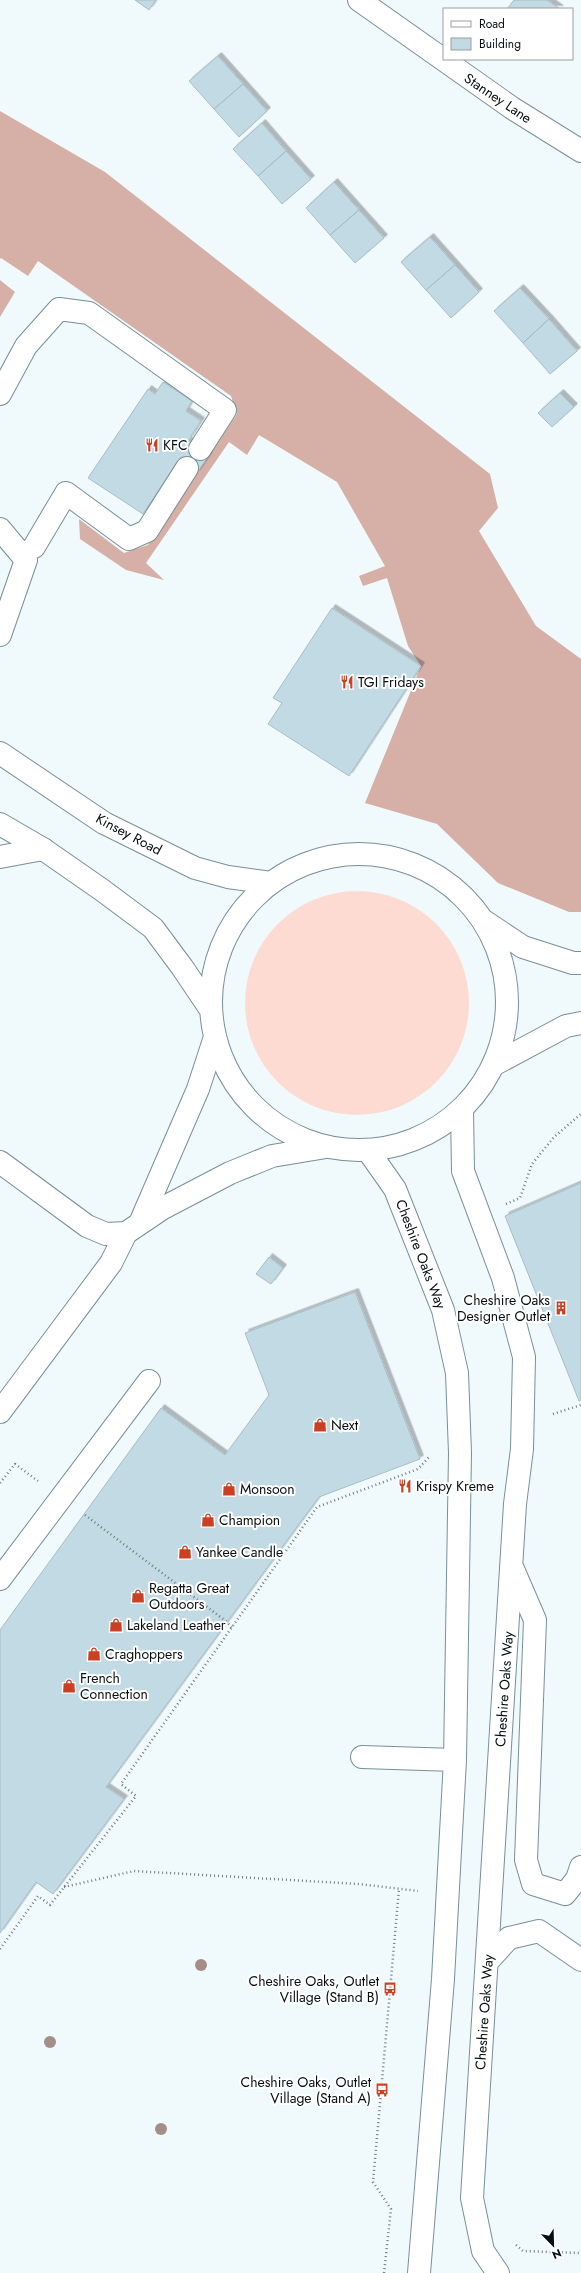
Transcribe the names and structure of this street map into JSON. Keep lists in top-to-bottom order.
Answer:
{
  "streets": {
    "street": ["Stanney Lane", "Kinsey Road", "Cheshire Oaks Way"]
  },
  "places": {
    "restaurant": ["KFC", "TGI Fridays", "Krispy Kreme"],
    "building": ["Cheshire Oaks Designer Outlet"],
    "shop": [
      "Next",
      "Monsoon",
      "Champion",
      "Yankee Candle",
      "Regatta Great Outdoors",
      "Lakeland Leather",
      "Craghoppers",
      "French Connection"
    ],
    "bus stop": ["Cheshire Oaks, Outlet Village (Stand B)", "Cheshire Oaks, Outlet Village (Stand A)"]
  },
  "legend": ["Road", "Building"],
  "north": "bottom right"
}
